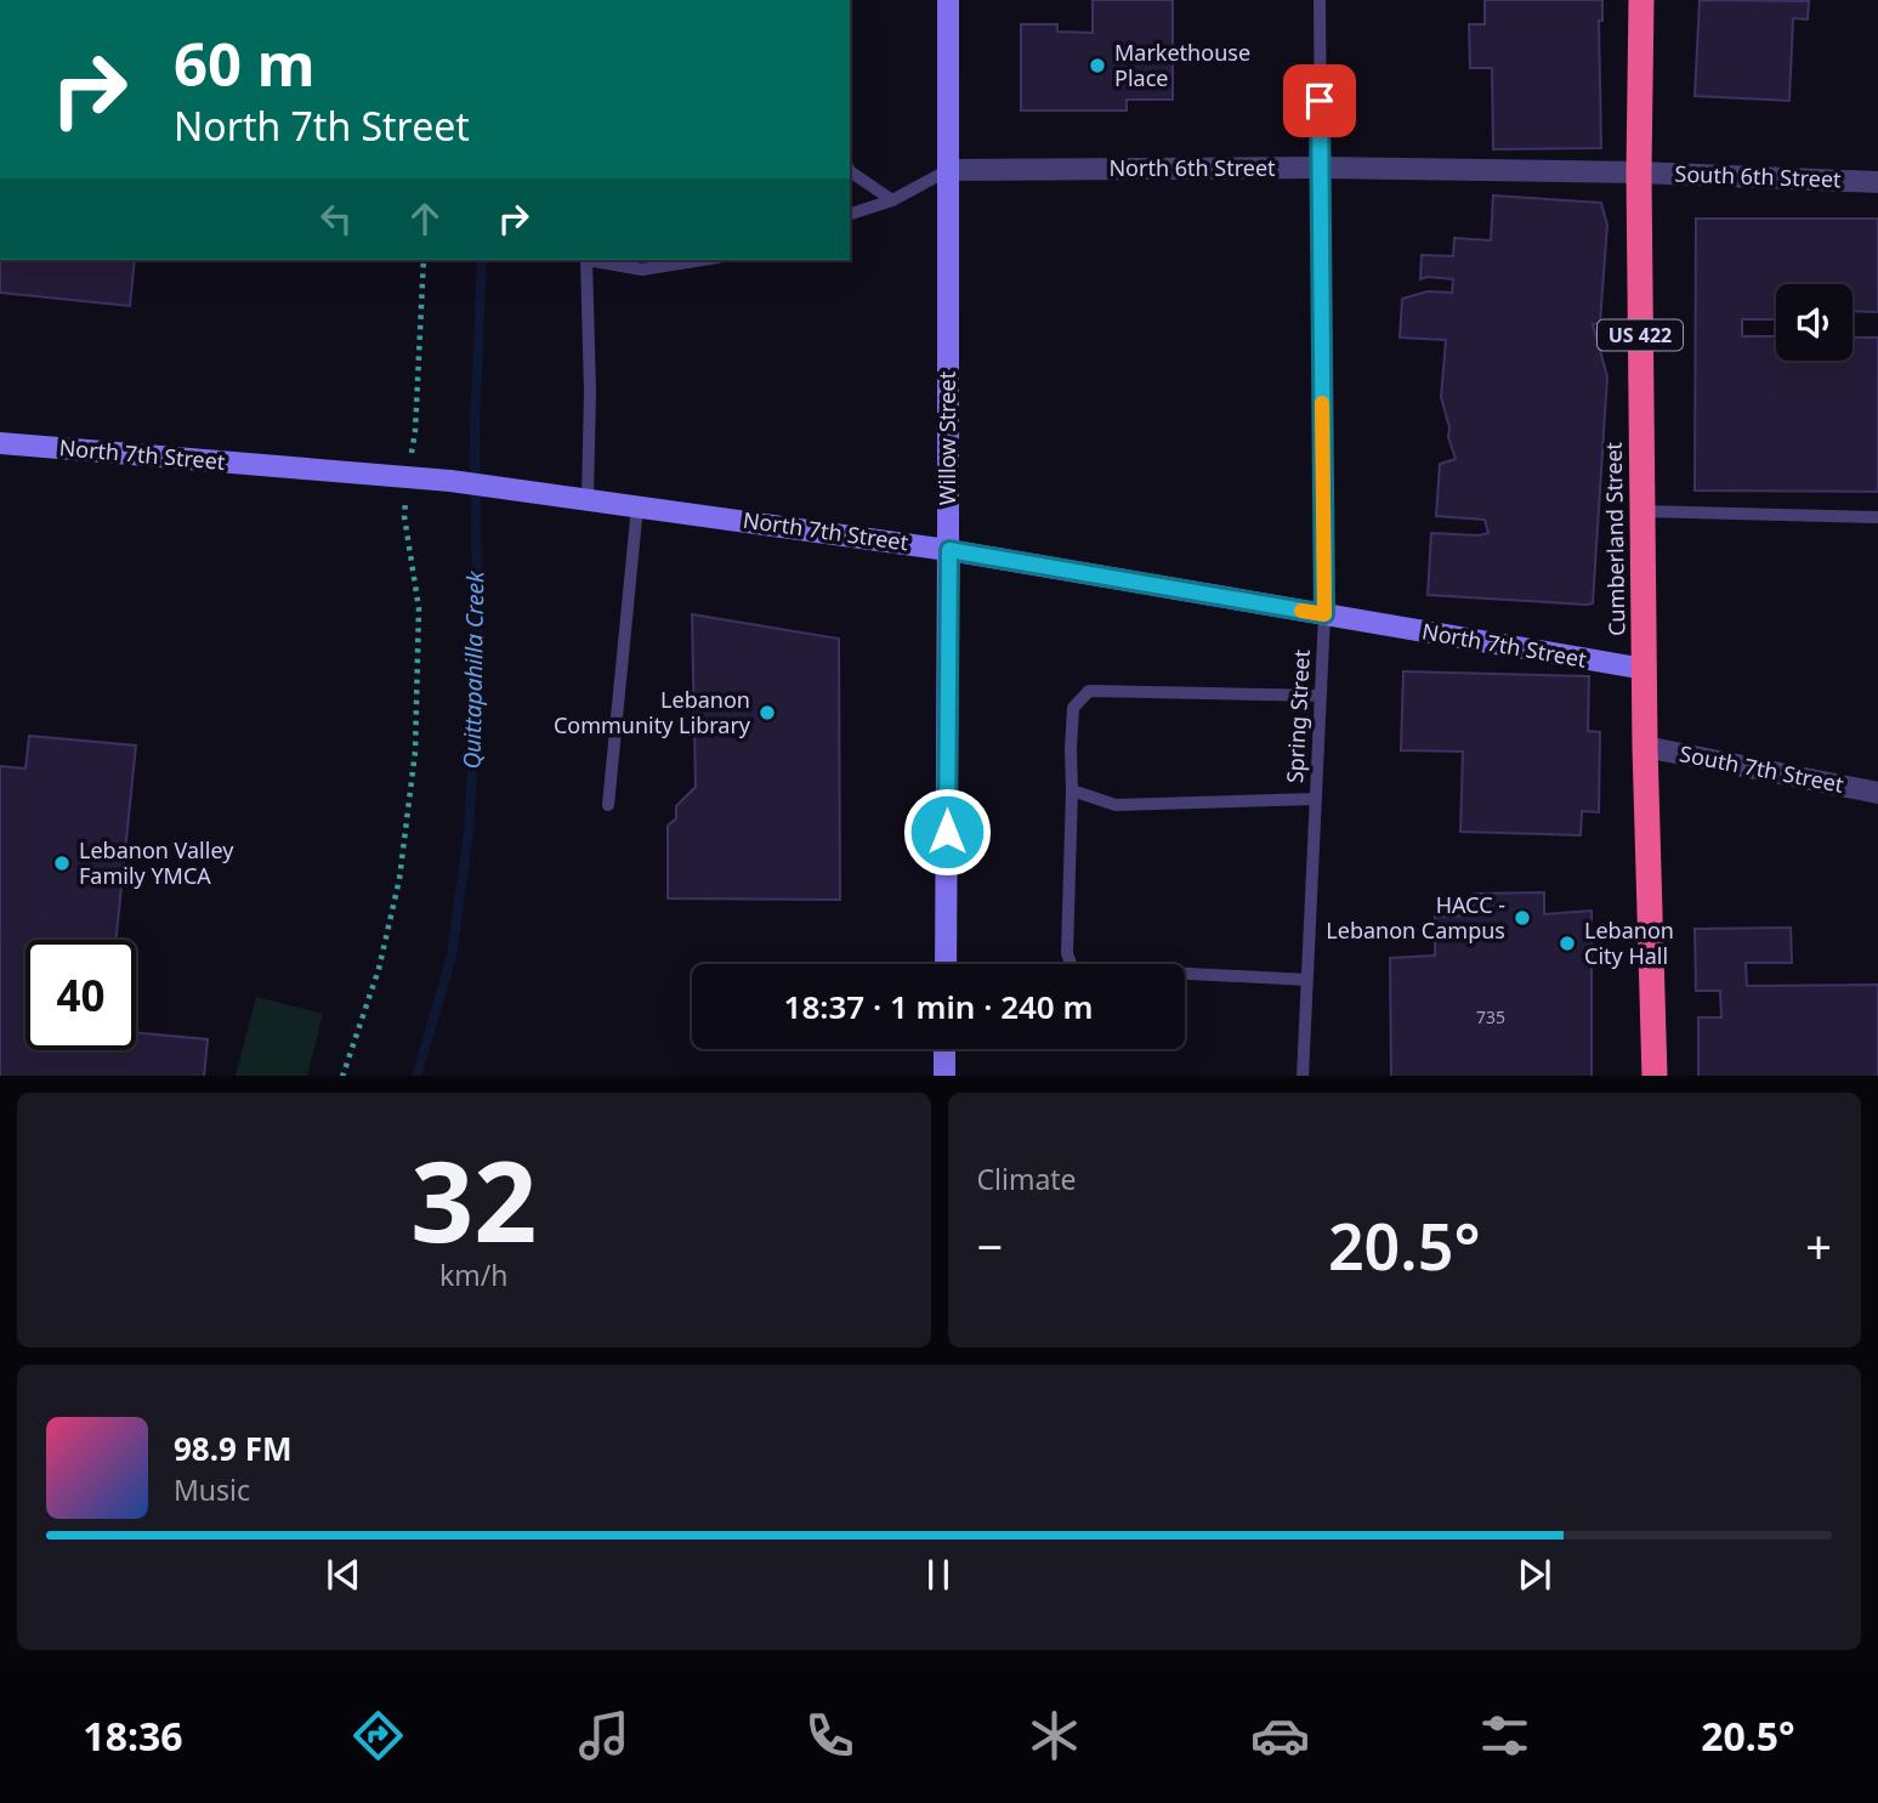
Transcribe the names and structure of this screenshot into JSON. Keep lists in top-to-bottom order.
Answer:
{
  "streets": {
    "highway": ["US 422", "Cumberland Street"],
    "street": [
      "North 6th Street",
      "South 6th Street",
      "Willow Street",
      "North 7th Street",
      "South 7th Street"
    ],
    "lane": ["Spring Street"]
  },
  "crossings": [
    ["North 6th Street", "South 6th Street"],
    ["North 6th Street", "Willow Street"],
    ["North 6th Street", "Cumberland Street"],
    ["North 6th Street", "Spring Street"],
    ["South 6th Street", "Cumberland Street"],
    ["Willow Street", "North 7th Street"],
    ["North 7th Street", "Cumberland Street"],
    ["North 7th Street", "Spring Street"],
    ["Cumberland Street", "South 7th Street"]
  ],
  "water": ["Quittapahilla Creek"],
  "places": [
    "Markethouse Place",
    "Lebanon Community Library",
    "Lebanon Valley Family YMCA",
    "HACC - Lebanon Campus",
    "Lebanon City Hall"
  ],
  "house_numbers": ["735"],
  "page": {
    "turn": ["60 m", "North 7th Street"],
    "limit": "40",
    "trip": "18:37 · 1 min · 240 m",
    "tile": [
      ["32", "km/h"],
      "Climate"
    ],
    "heat": ["−", "20.5°", "+"],
    "song": ["98.9 FM", "Music"],
    "tabs": ["18:36", "20.5°"]
  }
}
